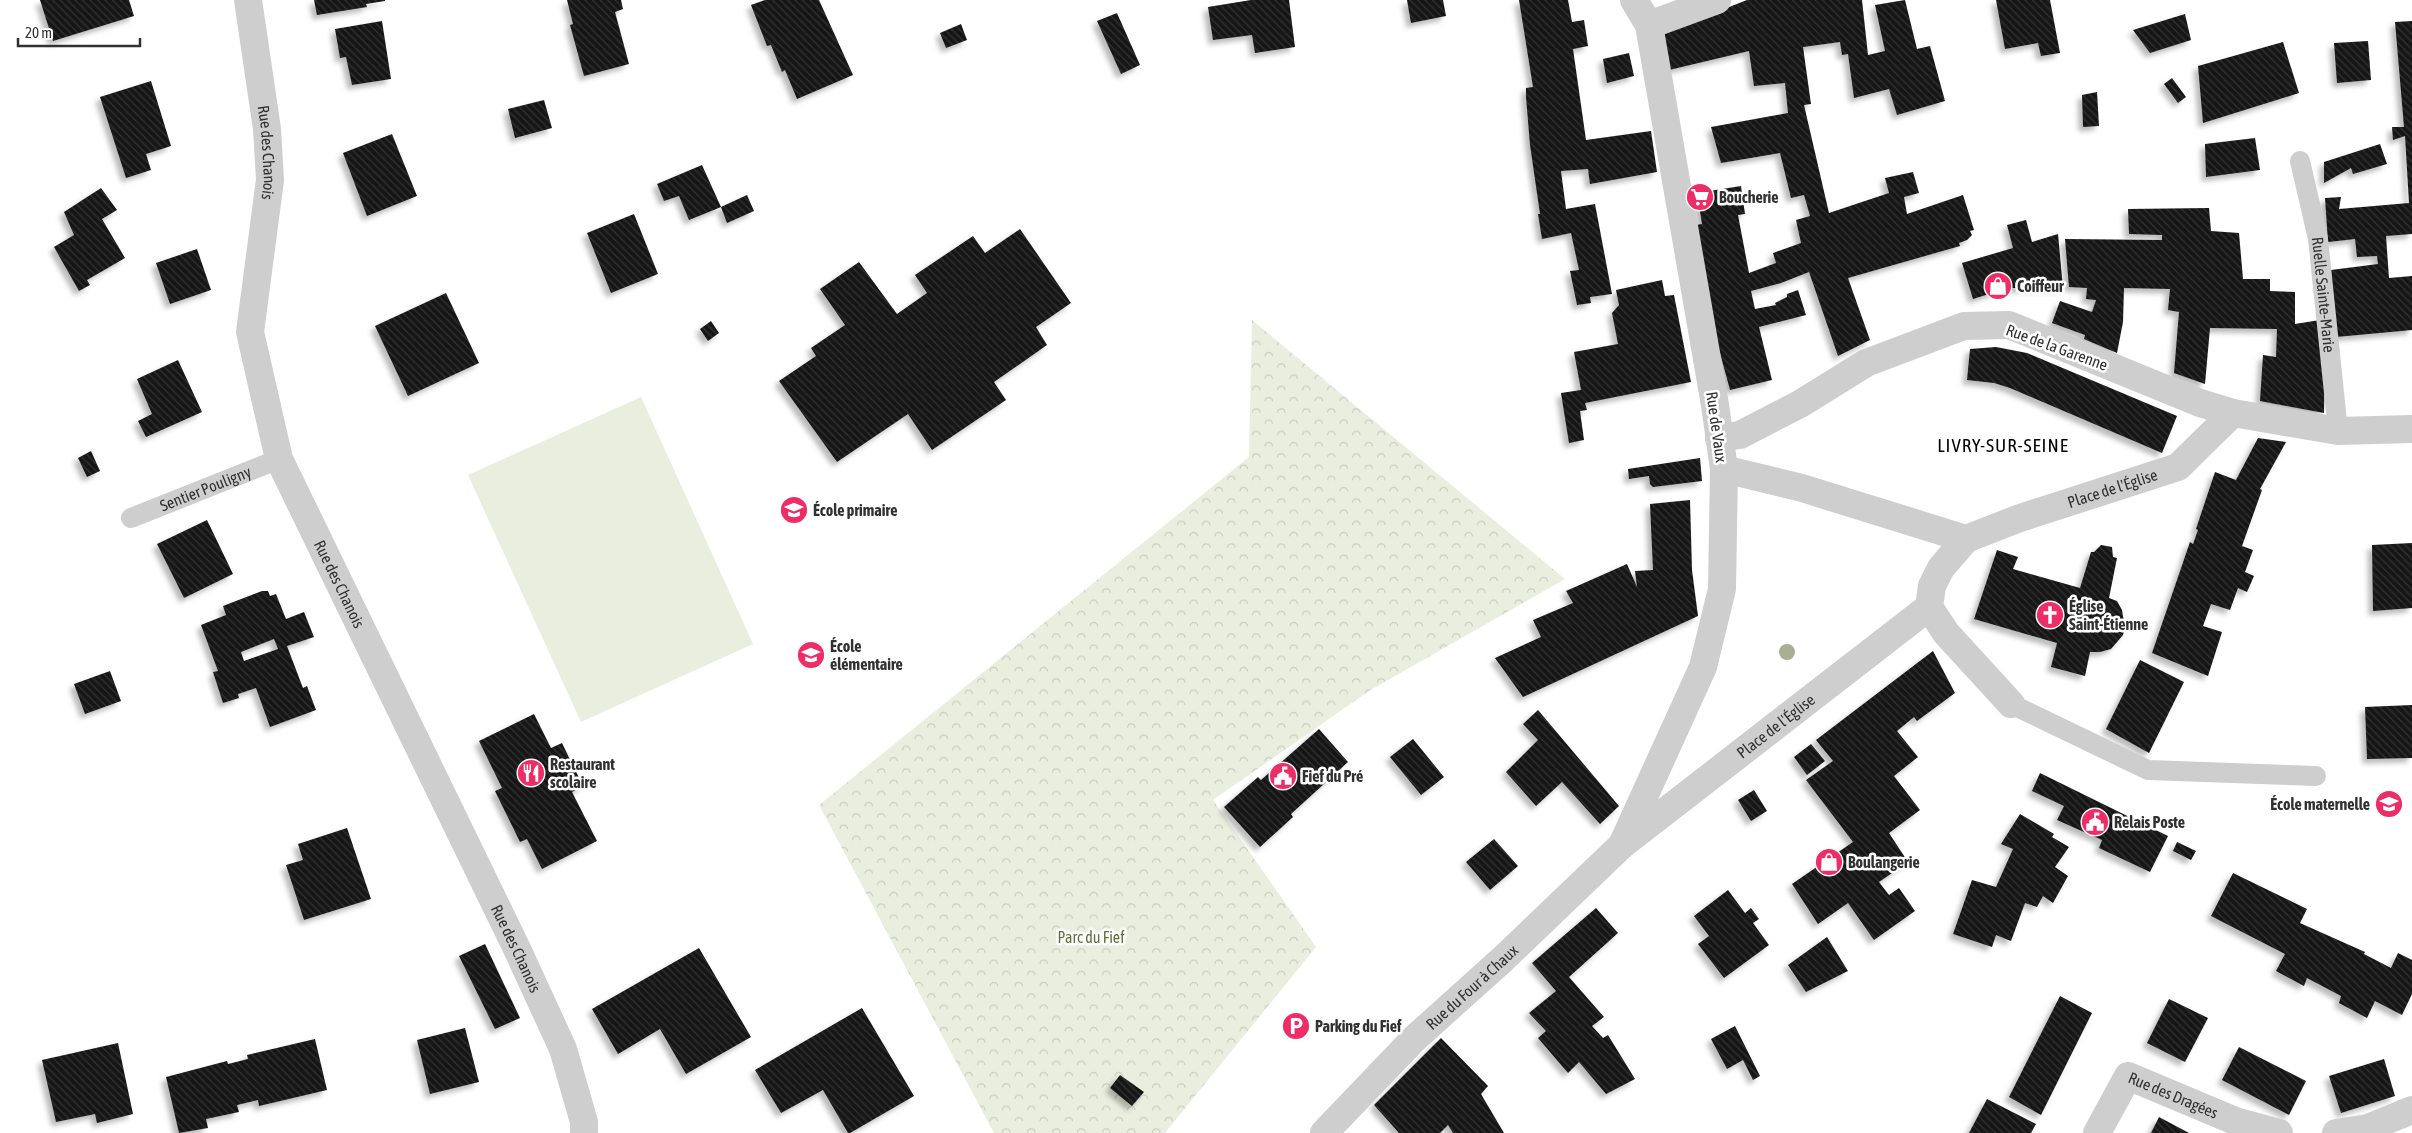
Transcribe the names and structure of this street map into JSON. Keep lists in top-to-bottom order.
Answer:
{
  "streets": {
    "street": [
      "Rue des Chanois",
      "Rue de la Garenne",
      "Rue de Vaux",
      "Place de l'Église",
      "Rue du Four à Chaux",
      "Rue des Dragées"
    ],
    "lane": ["Ruelle Sainte-Marie", "Sentier Pouligny"]
  },
  "crossings": [
    ["Rue des Chanois", "Sentier Pouligny"],
    ["Ruelle Sainte-Marie", "Rue de la Garenne"],
    ["Rue de la Garenne", "Rue de Vaux"],
    ["Rue de la Garenne", "Place de l'Église"],
    ["Rue de Vaux", "Place de l'Église"],
    ["Rue de Vaux", "Rue du Four à Chaux"],
    ["Place de l'Église", "Rue du Four à Chaux"]
  ],
  "districts": ["LIVRY-SUR-SEINE"],
  "parks": ["Parc du Fief"],
  "places": {
    "supermarket": ["Boucherie"],
    "shop": ["Coiffeur", "Boulangerie"],
    "school or university": ["École primaire", "École élémentaire", "École maternelle"],
    "church": ["Église Saint-Étienne"],
    "restaurant": ["Restaurant scolaire"],
    "public building": ["Fief du Pré", "Relais Poste"],
    "parking": ["Parking du Fief"]
  },
  "scale_bar": "20 m"
}
